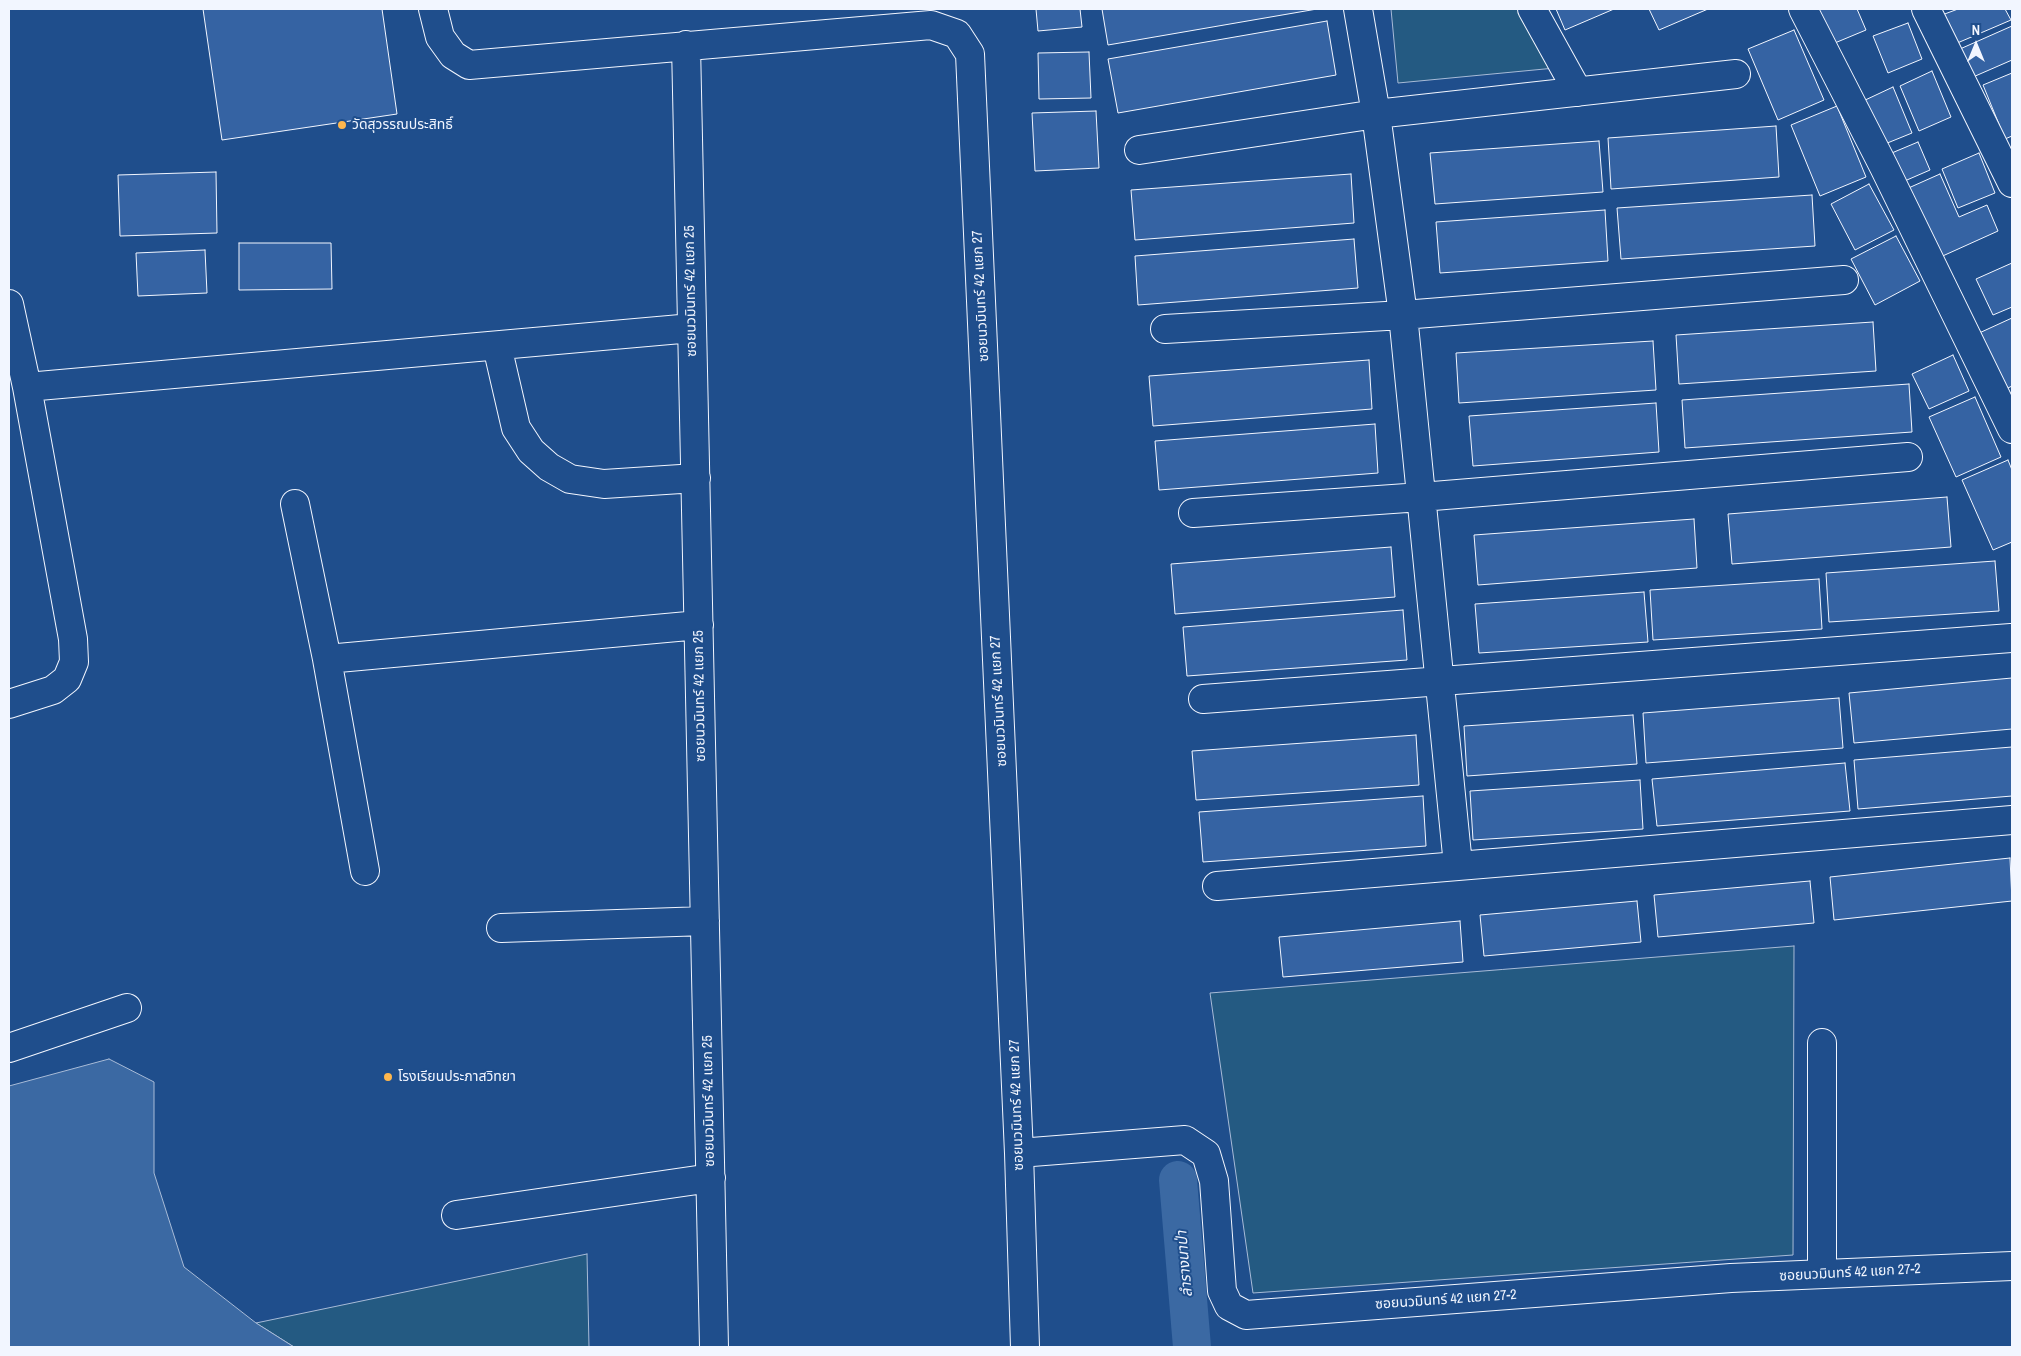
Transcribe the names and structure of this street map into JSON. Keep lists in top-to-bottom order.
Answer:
{
  "streets": {
    "street": ["ซอยนวมินทร์ 42 แยก 25", "ซอยนวมินทร์ 42 แยก 27", "ซอยนวมินทร์ 42 แยก 27-2"]
  },
  "crossings": [
    ["ซอยนวมินทร์ 42 แยก 25", "ซอยนวมินทร์ 42 แยก 27"],
    ["ซอยนวมินทร์ 42 แยก 27", "ซอยนวมินทร์ 42 แยก 27-2"]
  ],
  "water": ["ลำรางนาป่า"],
  "places": ["วัดสุวรรณประสิทธิ์", "โรงเรียนประภาสวิทยา"],
  "north": "top"
}
